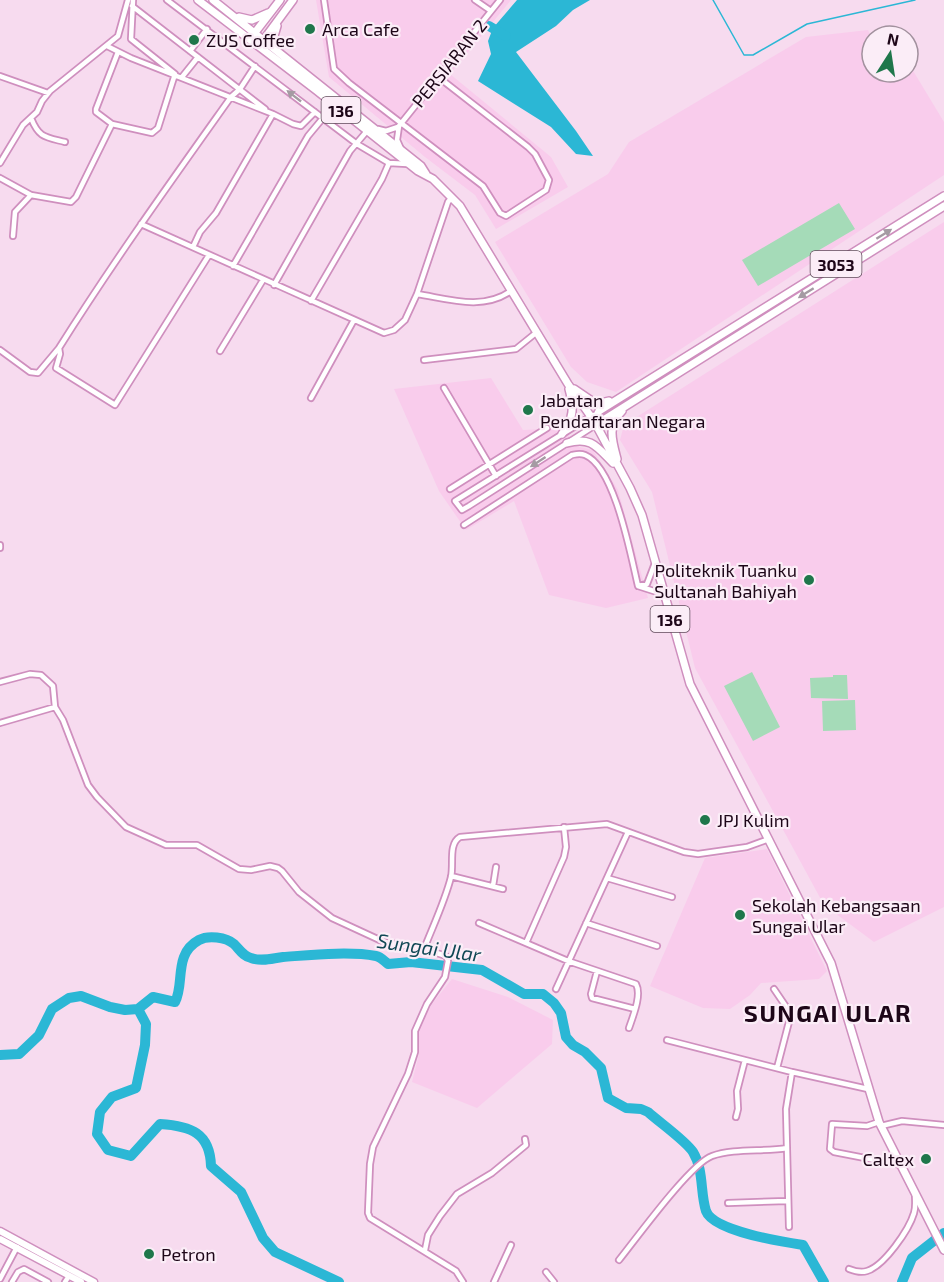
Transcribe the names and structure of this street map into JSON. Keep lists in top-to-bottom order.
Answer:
{
  "streets": {
    "main road": ["136", "3053"],
    "street": ["PERSIARAN 2"]
  },
  "crossings": [
    ["136", "3053"]
  ],
  "districts": ["SUNGAI ULAR"],
  "water": ["Sungai Ular"],
  "places": [
    "Arca Cafe",
    "ZUS Coffee",
    "Jabatan Pendaftaran Negara",
    "Politeknik Tuanku Sultanah Bahiyah",
    "JPJ Kulim",
    "Sekolah Kebangsaan Sungai Ular",
    "Caltex",
    "Petron"
  ],
  "north": "top"
}
